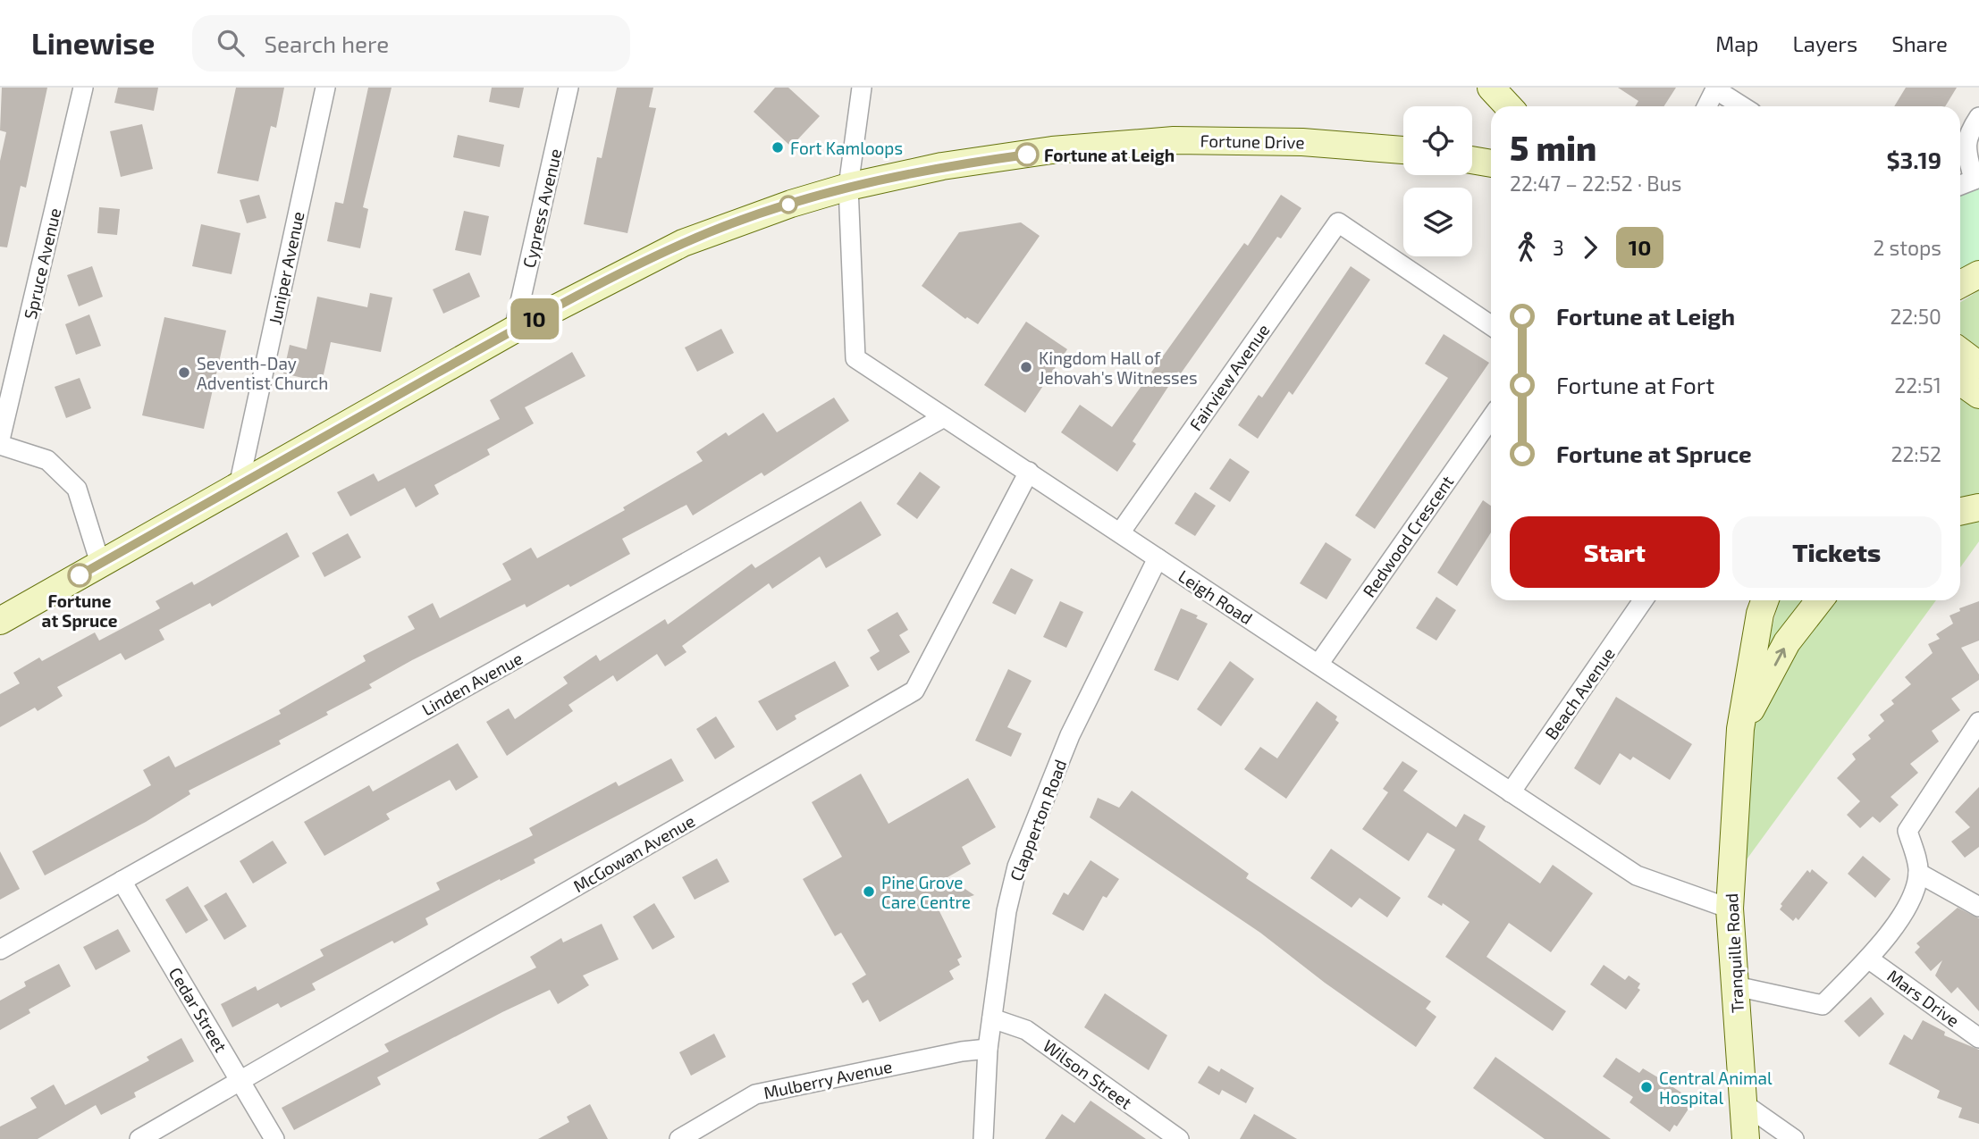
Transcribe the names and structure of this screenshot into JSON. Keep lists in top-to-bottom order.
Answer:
{
  "streets": {
    "main road": ["Fortune Drive", "Tranquille Road"],
    "street": [
      "Cypress Avenue",
      "Spruce Avenue",
      "Juniper Avenue",
      "Fairview Avenue",
      "Redwood Crescent",
      "Leigh Road",
      "Linden Avenue",
      "Beach Avenue",
      "Clapperton Road",
      "McGowan Avenue",
      "Mars Drive",
      "Cedar Street",
      "Wilson Street",
      "Mulberry Avenue"
    ]
  },
  "crossings": [
    ["Fortune Drive", "Cypress Avenue"],
    ["Fortune Drive", "Juniper Avenue"],
    ["Fortune Drive", "Leigh Road"],
    ["Fairview Avenue", "Leigh Road"],
    ["Redwood Crescent", "Leigh Road"],
    ["Leigh Road", "Linden Avenue"],
    ["Leigh Road", "Beach Avenue"],
    ["Leigh Road", "Clapperton Road"],
    ["Leigh Road", "McGowan Avenue"],
    ["Leigh Road", "Tranquille Road"],
    ["Linden Avenue", "Cedar Street"],
    ["Clapperton Road", "Wilson Street"],
    ["Clapperton Road", "Mulberry Avenue"],
    ["McGowan Avenue", "Cedar Street"]
  ],
  "places": [
    "Fort Kamloops",
    "Fortune at Leigh",
    "Kingdom Hall of Jehovah's Witnesses",
    "Seventh-Day Adventist Church",
    "Fortune at Spruce",
    "Pine Grove Care Centre",
    "Central Animal Hospital"
  ],
  "lines": ["bus line 10"],
  "page": {
    "header": "Linewise",
    "search": "Search here",
    "nav": ["Map", "Layers", "Share"],
    "on_map": "10",
    "heading": ["5 min", "22:47 – 22:52 · Bus", "$3.19"],
    "legs": ["3", "10", "2 stops"],
    "list": [
      {
        "name": "Fortune at Leigh",
        "value": "22:50"
      },
      {
        "name": "Fortune at Fort",
        "value": "22:51"
      },
      {
        "name": "Fortune at Spruce",
        "value": "22:52"
      }
    ],
    "buttons": ["Start", "Tickets"]
  }
}
